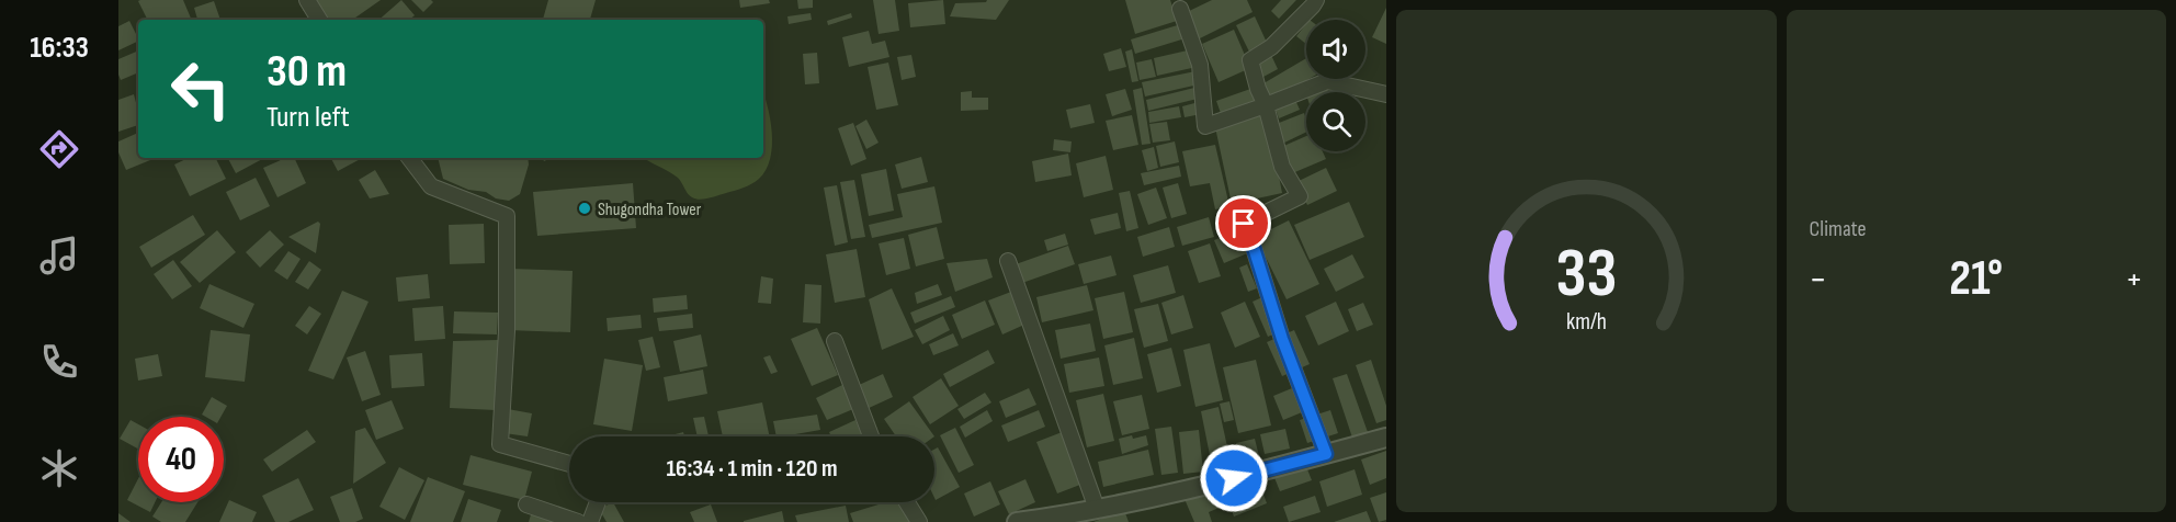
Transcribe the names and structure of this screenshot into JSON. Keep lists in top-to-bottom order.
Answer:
{
  "places": ["Shugondha Tower"],
  "page": {
    "tabs": "16:33",
    "tile": "Climate",
    "turn": ["30 m", "Turn left"],
    "heat": ["−", "21°", "+"],
    "limit": "40",
    "trip": "16:34 · 1 min · 120 m",
    "gauge": ["33", "km/h"]
  }
}
